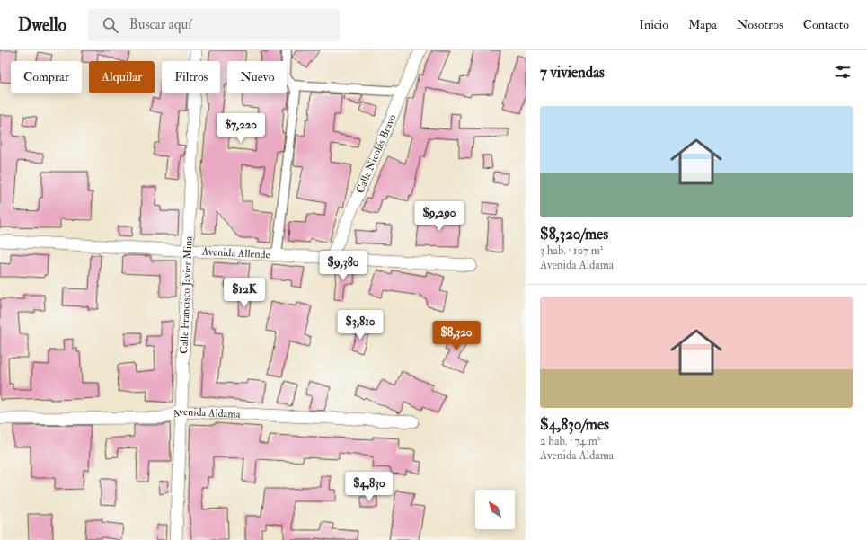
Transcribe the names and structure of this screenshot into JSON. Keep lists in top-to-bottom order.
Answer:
{
  "streets": {
    "street": [
      "Calle Nicolás Bravo",
      "Avenida Allende",
      "Calle Francisco Javier Mina",
      "Avenida Aldama"
    ]
  },
  "crossings": [
    ["Calle Nicolás Bravo", "Avenida Allende"],
    ["Avenida Allende", "Calle Francisco Javier Mina"],
    ["Calle Francisco Javier Mina", "Avenida Aldama"]
  ],
  "north": "top left",
  "page": {
    "header": "Dwello",
    "search": "Buscar aquí",
    "nav": [
      "Inicio",
      "Mapa",
      "Nosotros",
      "Contacto"
    ],
    "heading": "7 viviendas",
    "chip": [
      "Comprar",
      "Alquilar",
      "Filtros",
      "Nuevo"
    ],
    "list": [
      {
        "name": "$8,320/mes",
        "note": "3 hab. · 107 m² · Avenida Aldama"
      },
      {
        "name": "$4,830/mes",
        "note": "2 hab. · 74 m² · Avenida Aldama"
      }
    ],
    "price": [
      "$7,220",
      "$9,290",
      "$9,380",
      "$12K",
      "$3,810",
      "$8,320",
      "$4,830"
    ]
  }
}
